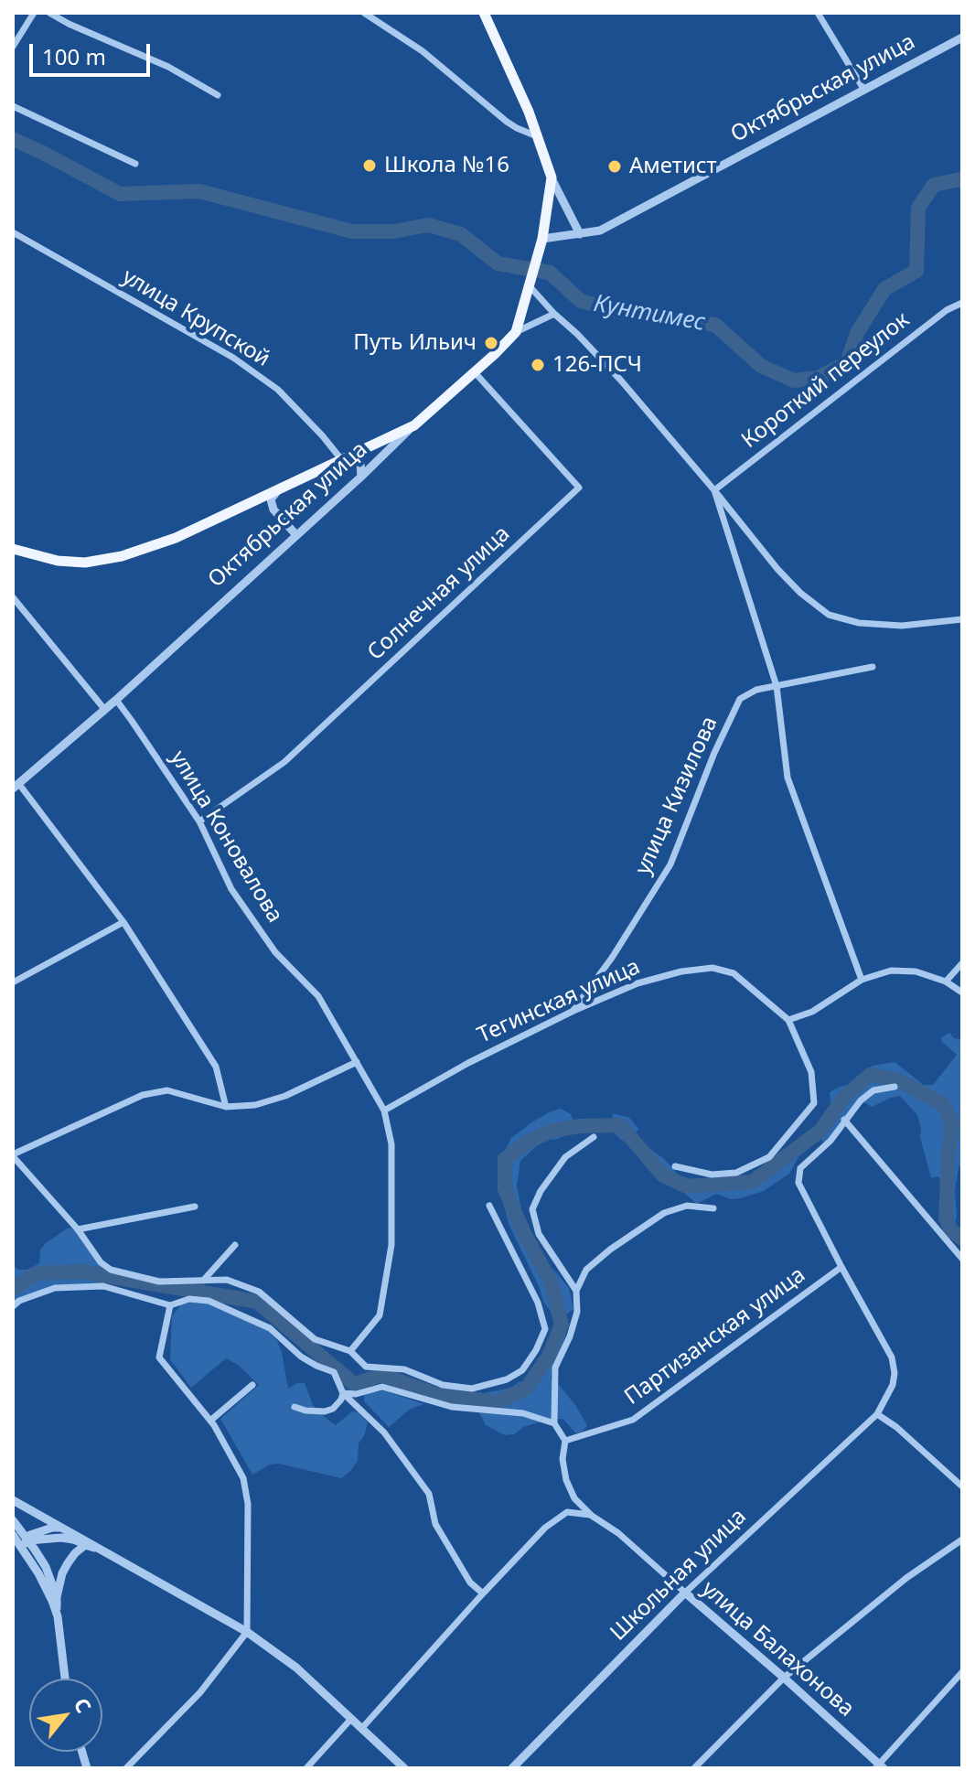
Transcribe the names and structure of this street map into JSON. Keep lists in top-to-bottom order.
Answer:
{
  "streets": {
    "main road": ["Октябрьская улица"],
    "street": [
      "улица Крупской",
      "Короткий переулок",
      "Солнечная улица",
      "улица Кизилова",
      "улица Коновалова",
      "Тегинская улица",
      "Партизанская улица",
      "Школьная улица",
      "улица Балахонова"
    ]
  },
  "crossings": [
    ["Октябрьская улица", "Солнечная улица"],
    ["Октябрьская улица", "улица Коновалова"],
    ["Солнечная улица", "улица Коновалова"],
    ["улица Кизилова", "Тегинская улица"],
    ["улица Коновалова", "Тегинская улица"],
    ["Партизанская улица", "Школьная улица"],
    ["Партизанская улица", "улица Балахонова"],
    ["Школьная улица", "улица Балахонова"]
  ],
  "water": ["Кунтимес"],
  "places": [
    "Школа №16",
    "Аметист",
    "Путь Ильич",
    "126-ПСЧ"
  ],
  "scale_bar": "100 m",
  "north": "top right"
}
